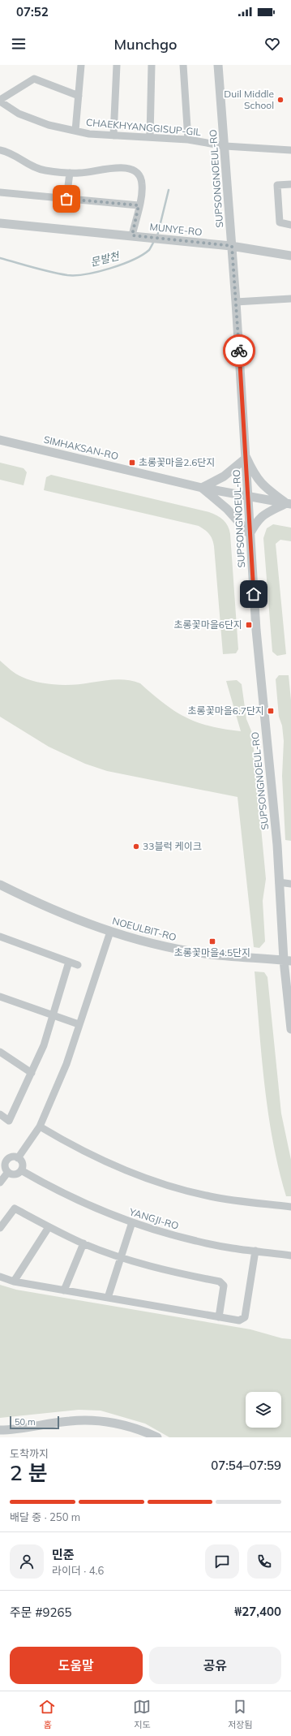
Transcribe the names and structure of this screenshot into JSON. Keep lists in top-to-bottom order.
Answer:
{
  "streets": {
    "street": [
      "CHAEKHYANGGISUP-GIL",
      "SUPSONGNOEUL-RO",
      "MUNYE-RO",
      "SIMHAKSAN-RO",
      "NOEULBIT-RO",
      "YANGJI-RO"
    ]
  },
  "crossings": [
    ["CHAEKHYANGGISUP-GIL", "SUPSONGNOEUL-RO"],
    ["SUPSONGNOEUL-RO", "MUNYE-RO"],
    ["SUPSONGNOEUL-RO", "SIMHAKSAN-RO"],
    ["SUPSONGNOEUL-RO", "NOEULBIT-RO"]
  ],
  "water": ["문발천"],
  "places": {
    "other": ["Duil Middle School", "33블럭 케이크"],
    "transit": [
      "초롱꽃마을2.6단지",
      "초롱꽃마을6단지",
      "초롱꽃마을6.7단지",
      "초롱꽃마을4.5단지"
    ]
  },
  "scale_bar": "50 m",
  "page": {
    "status": "07:52",
    "header": "Munchgo",
    "scale": "50 m",
    "heading": ["2 분", "도착까지", "07:54–07:59"],
    "panel": [
      "민준",
      "라이더 · 4.6",
      "주문 #9265",
      "₩27,400"
    ],
    "bar": "배달 중 · 250 m",
    "buttons": ["도움말", "공유"],
    "tabs": ["홈", "지도", "저장됨"]
  }
}
